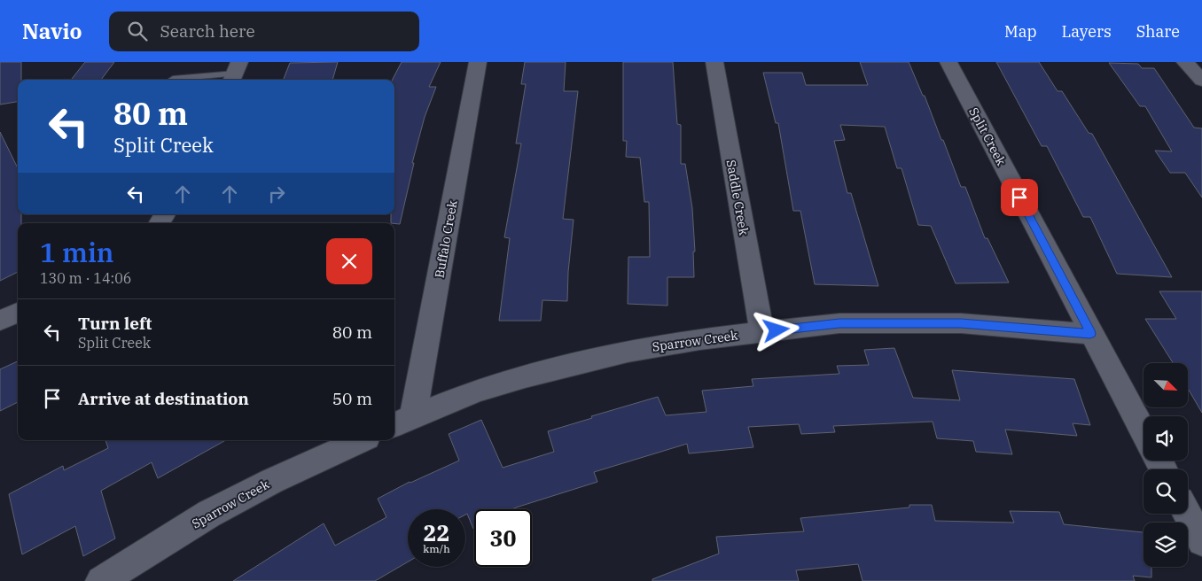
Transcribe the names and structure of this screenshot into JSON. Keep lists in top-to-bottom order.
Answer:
{
  "streets": {
    "street": [
      "Split Creek",
      "Saddle Creek",
      "Buffalo Creek",
      "Sparrow Creek"
    ]
  },
  "crossings": [
    ["Split Creek", "Sparrow Creek"],
    ["Saddle Creek", "Sparrow Creek"],
    ["Buffalo Creek", "Sparrow Creek"]
  ],
  "north": "bottom right",
  "page": {
    "header": "Navio",
    "search": "Search here",
    "nav": ["Map", "Layers", "Share"],
    "turn": ["80 m", "Split Creek"],
    "heading": ["1 min", "130 m · 14:06"],
    "list": [
      {
        "name": "Turn left",
        "note": "Split Creek",
        "value": "80 m"
      },
      {
        "name": "Arrive at destination",
        "value": "50 m"
      }
    ],
    "speed": "22 km/h",
    "limit": "30"
  }
}
